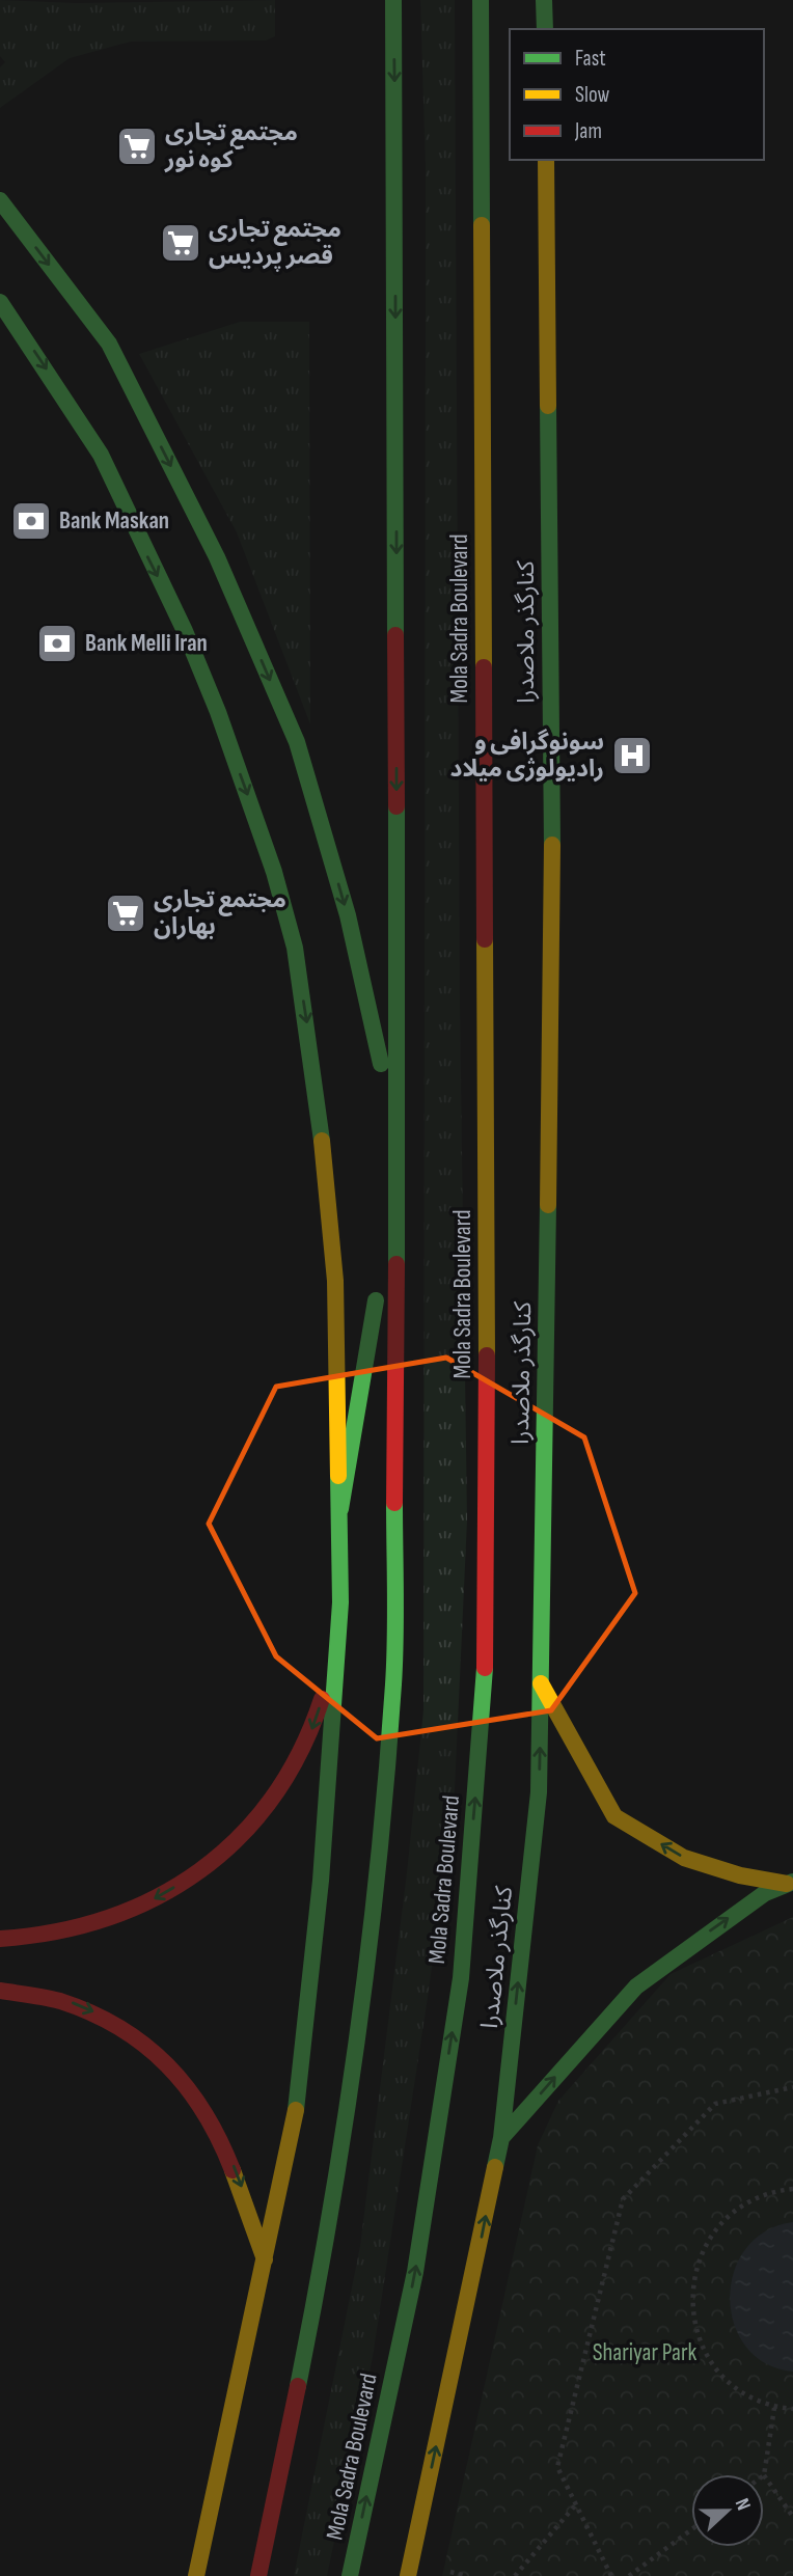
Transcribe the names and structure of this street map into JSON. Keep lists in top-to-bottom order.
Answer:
{
  "streets": {
    "main road": ["Mola Sadra Boulevard", "کنارگذر ملاصدرا"]
  },
  "one_way": ["کنارگذر ملاصدرا"],
  "parks": ["Shariyar Park"],
  "places": {
    "supermarket": ["مجتمع تجاری کوه نور", "مجتمع تجاری قصر پردیس", "مجتمع تجاری بهاران"],
    "bank": ["Bank Maskan", "Bank Melli Iran"],
    "hospital": ["سونوگرافی و رادیولوژی میلاد"]
  },
  "legend": ["Fast", "Slow", "Jam"],
  "north": "right"
}
